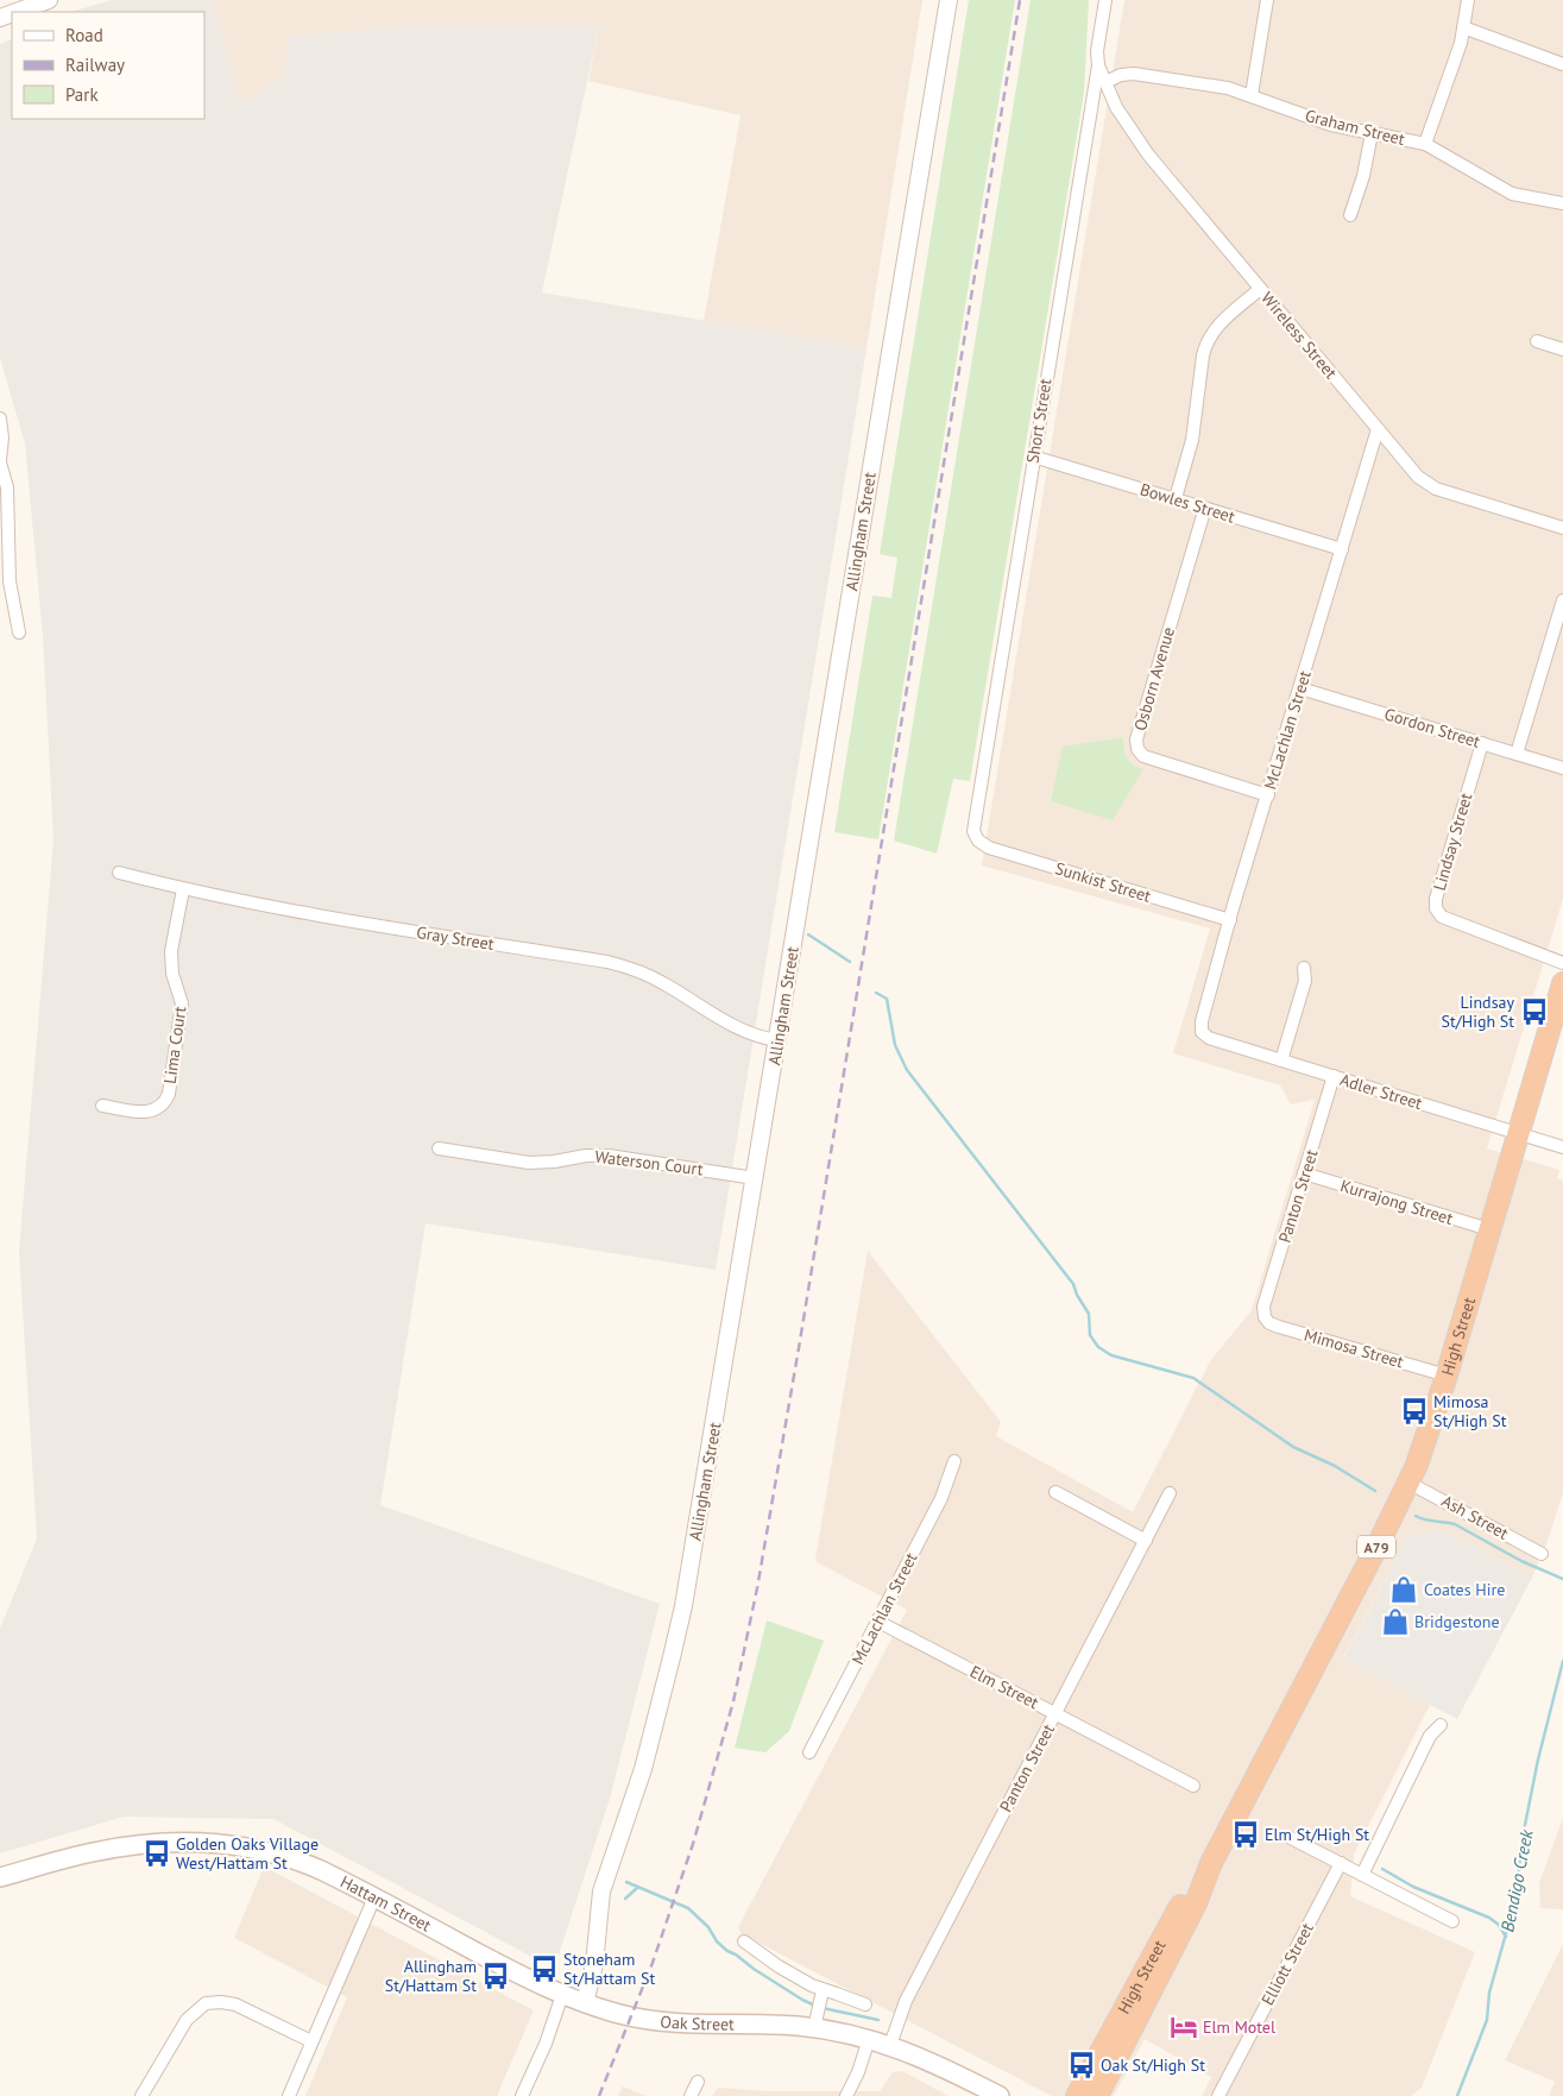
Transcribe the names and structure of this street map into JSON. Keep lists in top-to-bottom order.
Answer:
{
  "streets": {
    "highway": ["High Street", "A79"],
    "main road": ["Hattam Street", "Oak Street"],
    "street": [
      "Graham Street",
      "Wireless Street",
      "Short Street",
      "Bowles Street",
      "Allingham Street",
      "Osborn Avenue",
      "Gordon Street",
      "McLachlan Street",
      "Lindsay Street",
      "Sunkist Street",
      "Gray Street",
      "Lima Court",
      "Adler Street",
      "Waterson Court",
      "Panton Street",
      "Kurrajong Street",
      "Mimosa Street",
      "Ash Street",
      "Elm Street",
      "Elliott Street"
    ]
  },
  "crossings": [
    ["Graham Street", "Wireless Street"],
    ["Wireless Street", "Short Street"],
    ["Wireless Street", "McLachlan Street"],
    ["Short Street", "Bowles Street"],
    ["Short Street", "Sunkist Street"],
    ["Bowles Street", "Osborn Avenue"],
    ["Bowles Street", "McLachlan Street"],
    ["Allingham Street", "Gray Street"],
    ["Allingham Street", "Waterson Court"],
    ["Allingham Street", "Hattam Street"],
    ["Allingham Street", "Oak Street"],
    ["Osborn Avenue", "McLachlan Street"],
    ["Gordon Street", "McLachlan Street"],
    ["Gordon Street", "Lindsay Street"],
    ["McLachlan Street", "Sunkist Street"],
    ["McLachlan Street", "Adler Street"],
    ["McLachlan Street", "Elm Street"],
    ["Gray Street", "Lima Court"],
    ["Adler Street", "Panton Street"],
    ["Adler Street", "High Street"],
    ["Panton Street", "Kurrajong Street"],
    ["Panton Street", "Mimosa Street"],
    ["Panton Street", "Elm Street"],
    ["Panton Street", "Oak Street"],
    ["Kurrajong Street", "High Street"],
    ["High Street", "Mimosa Street"],
    ["High Street", "Ash Street"],
    ["Hattam Street", "Oak Street"]
  ],
  "water": ["Bendigo Creek"],
  "places": {
    "bus stop": [
      "Lindsay St/High St",
      "Mimosa St/High St",
      "Elm St/High St",
      "Golden Oaks Village West/Hattam St",
      "Stoneham St/Hattam St",
      "Allingham St/Hattam St",
      "Oak St/High St"
    ],
    "shop": ["Coates Hire", "Bridgestone"],
    "hotel": ["Elm Motel"]
  },
  "legend": ["Road", "Railway", "Park"]
}
